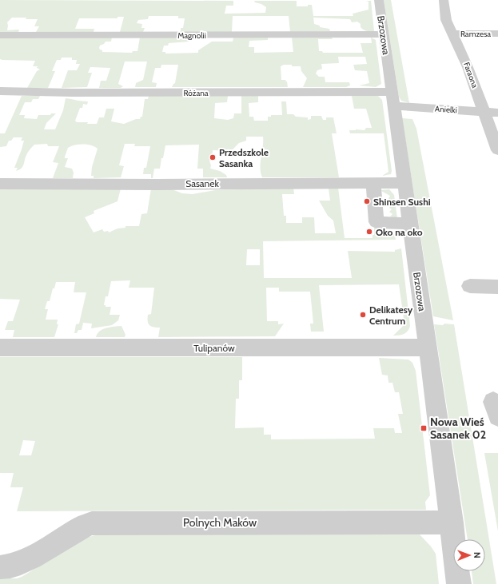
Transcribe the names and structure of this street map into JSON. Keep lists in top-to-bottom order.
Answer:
{
  "streets": {
    "street": [
      "Ramzesa",
      "Magnolii",
      "Brzozowa",
      "Faraona",
      "Różana",
      "Anielki",
      "Sasanek",
      "Tulipanów",
      "Polnych Maków"
    ]
  },
  "crossings": [
    ["Ramzesa", "Faraona"],
    ["Magnolii", "Brzozowa"],
    ["Brzozowa", "Różana"],
    ["Brzozowa", "Anielki"],
    ["Brzozowa", "Sasanek"],
    ["Brzozowa", "Tulipanów"],
    ["Brzozowa", "Polnych Maków"],
    ["Faraona", "Anielki"]
  ],
  "places": {
    "other": [
      "Przedszkole Sasanka",
      "Shinsen Sushi",
      "Oko na oko",
      "Delikatesy Centrum"
    ],
    "transit": ["Nowa Wieś Sasanek 02"]
  },
  "north": "right"
}
